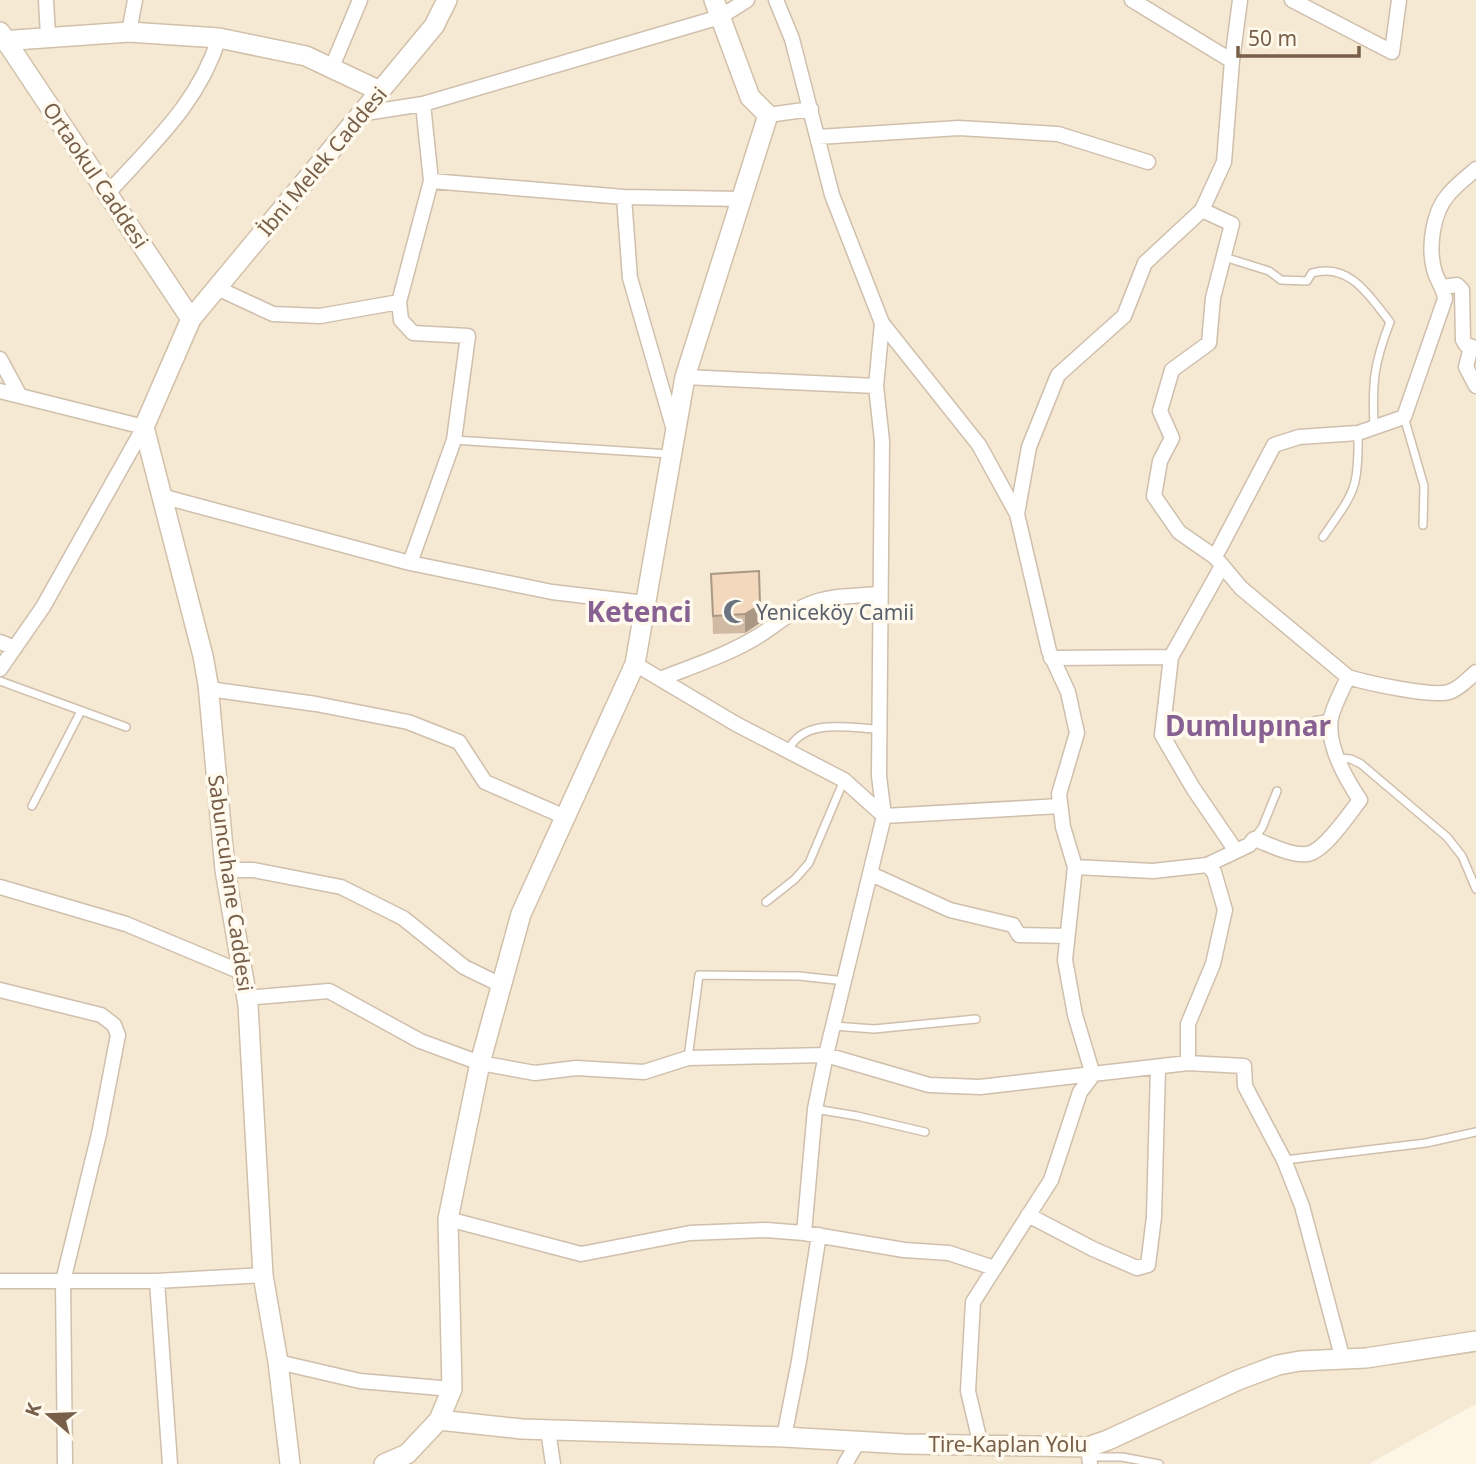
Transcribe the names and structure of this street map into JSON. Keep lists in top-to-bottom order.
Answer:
{
  "streets": {
    "street": [
      "İbni Melek Caddesi",
      "Ortaokul Caddesi",
      "Sabuncuhane Caddesi",
      "Tire-Kaplan Yolu"
    ]
  },
  "crossings": [
    ["İbni Melek Caddesi", "Ortaokul Caddesi"]
  ],
  "districts": ["Ketenci", "Dumlupınar"],
  "places": {
    "mosque": ["Yeniceköy Camii"]
  },
  "scale_bar": "50 m",
  "north": "left"
}
